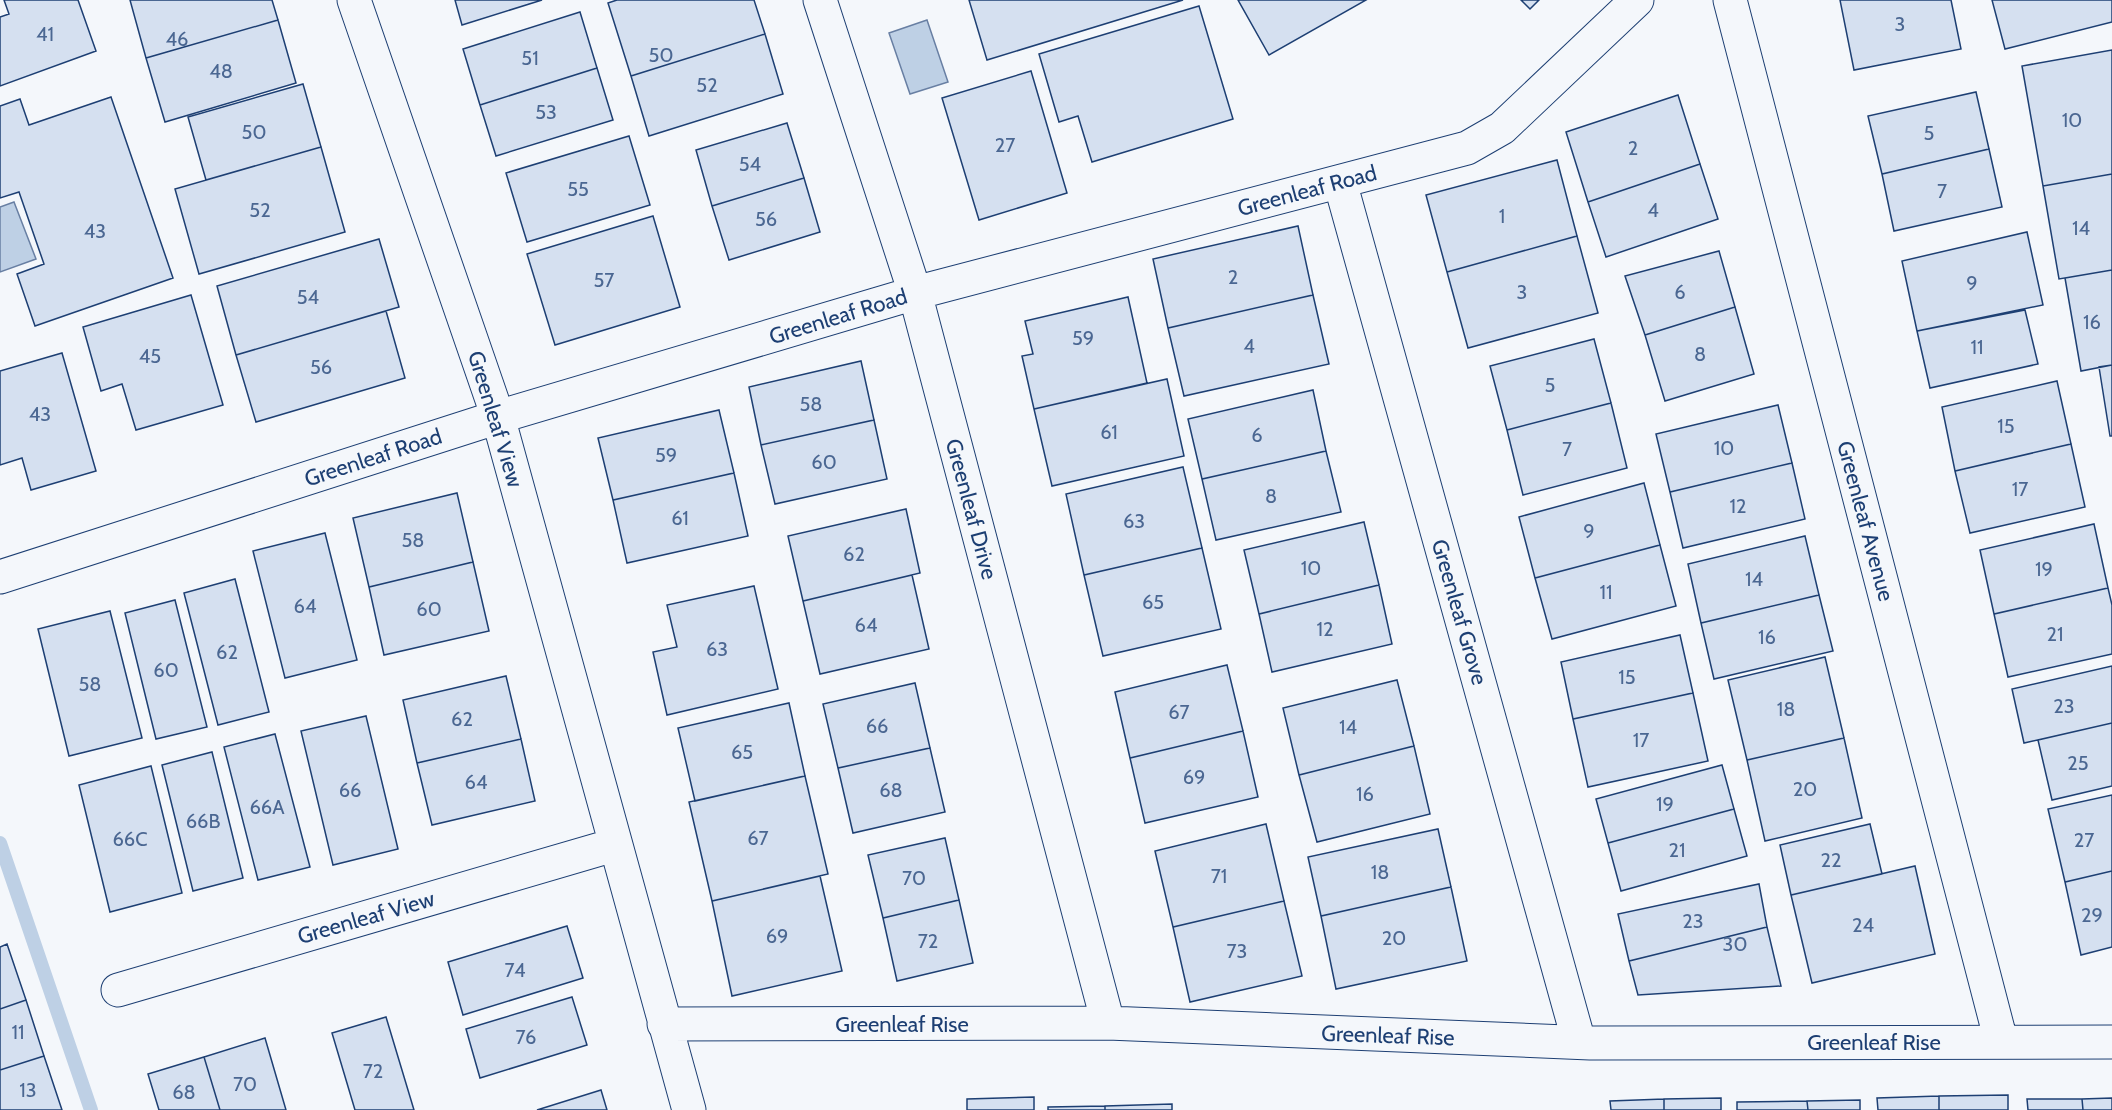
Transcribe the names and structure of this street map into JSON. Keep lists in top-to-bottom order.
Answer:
{
  "streets": {
    "street": [
      "Greenleaf Road",
      "Greenleaf View",
      "Greenleaf Drive",
      "Greenleaf Avenue",
      "Greenleaf Grove",
      "Greenleaf Rise"
    ]
  },
  "crossings": [
    ["Greenleaf Road", "Greenleaf View"],
    ["Greenleaf Road", "Greenleaf Drive"],
    ["Greenleaf Road", "Greenleaf Grove"],
    ["Greenleaf View", "Greenleaf Rise"],
    ["Greenleaf Drive", "Greenleaf Rise"],
    ["Greenleaf Avenue", "Greenleaf Rise"],
    ["Greenleaf Grove", "Greenleaf Rise"]
  ],
  "house_numbers": [
    "3",
    "41",
    "46",
    "50",
    "51",
    "48",
    "52",
    "53",
    "10",
    "50",
    "5",
    "27",
    "2",
    "54",
    "55",
    "7",
    "52",
    "4",
    "1",
    "56",
    "14",
    "43",
    "2",
    "57",
    "9",
    "3",
    "6",
    "54",
    "16",
    "59",
    "4",
    "11",
    "8",
    "45",
    "56",
    "5",
    "58",
    "43",
    "15",
    "61",
    "6",
    "10",
    "7",
    "59",
    "60",
    "17",
    "8",
    "12",
    "61",
    "63",
    "9",
    "58",
    "62",
    "10",
    "19",
    "14",
    "11",
    "65",
    "64",
    "60",
    "64",
    "12",
    "21",
    "16",
    "63",
    "62",
    "60",
    "15",
    "58",
    "23",
    "18",
    "67",
    "62",
    "66",
    "14",
    "17",
    "65",
    "25",
    "69",
    "64",
    "20",
    "66",
    "68",
    "16",
    "19",
    "66A",
    "66B",
    "67",
    "66C",
    "27",
    "21",
    "22",
    "18",
    "71",
    "70",
    "29",
    "23",
    "24",
    "69",
    "20",
    "72",
    "30",
    "73",
    "74",
    "11",
    "76",
    "72",
    "70",
    "13",
    "68"
  ]
}
